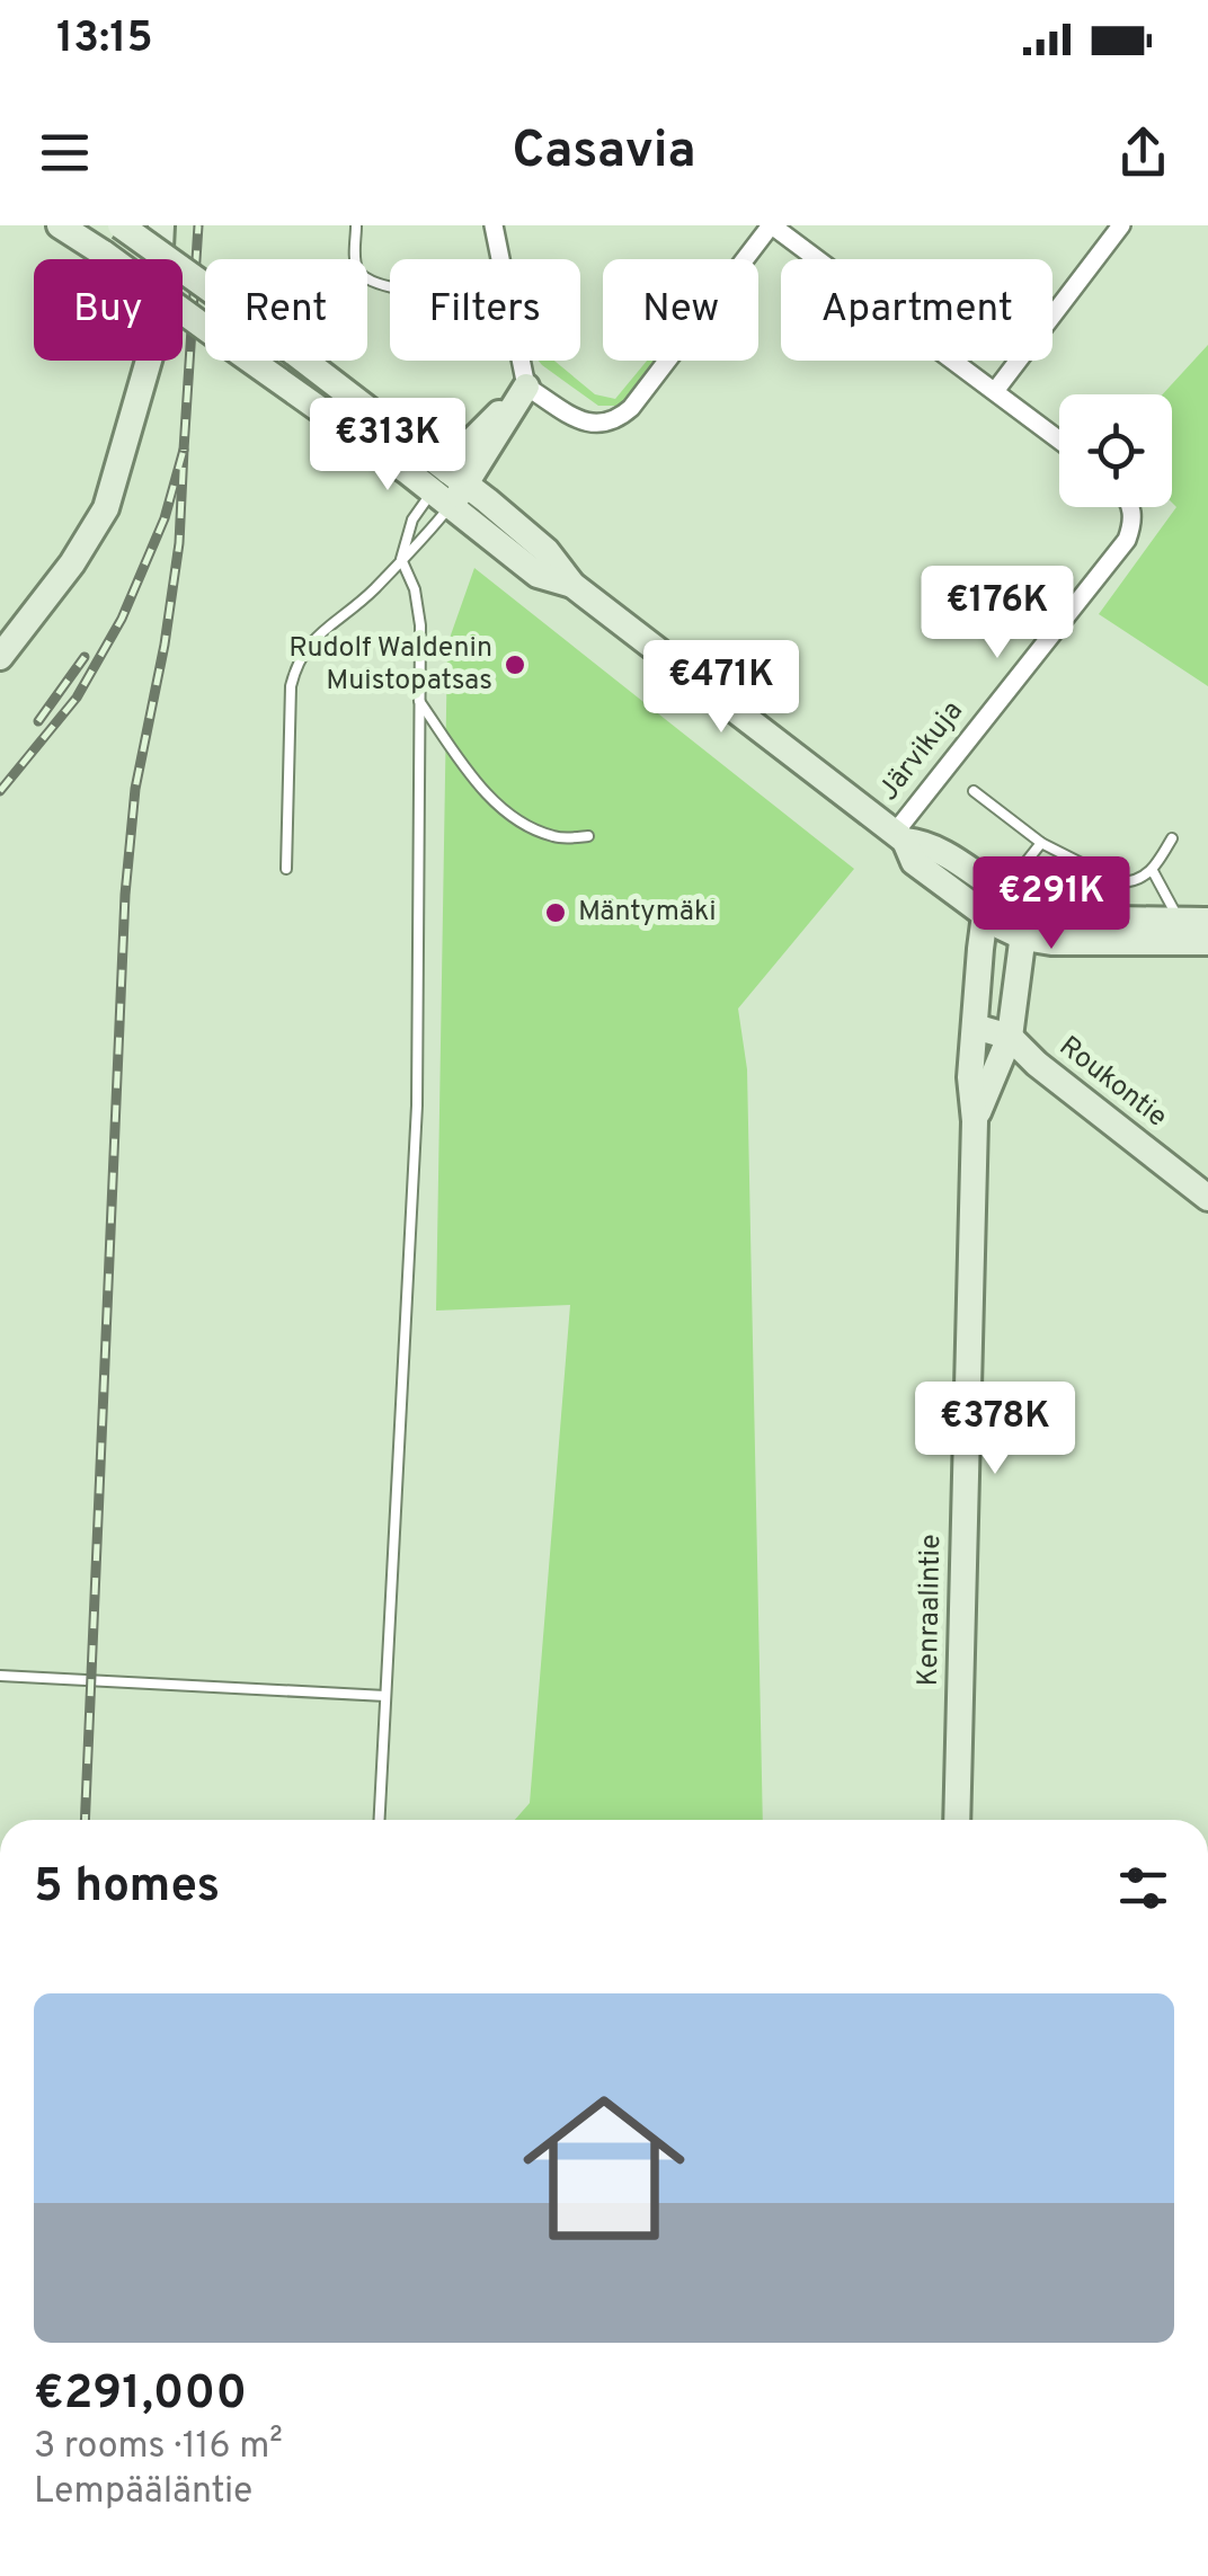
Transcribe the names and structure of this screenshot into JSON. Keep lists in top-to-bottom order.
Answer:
{
  "streets": {
    "main road": ["Roukontie", "Kenraalintie"],
    "street": ["Järvikuja"]
  },
  "crossings": [
    ["Roukontie", "Kenraalintie"]
  ],
  "places": ["Rudolf Waldenin Muistopatsas", "Mäntymäki"],
  "page": {
    "status": "13:15",
    "header": "Casavia",
    "chip": [
      "Buy",
      "Rent",
      "Filters",
      "New",
      "Apartment"
    ],
    "price": [
      "€313K",
      "€176K",
      "€471K",
      "€291K",
      "€378K"
    ],
    "heading": "5 homes",
    "list": [
      {
        "name": "€291,000",
        "note": "3 rooms · 116 m² · Lempääläntie"
      }
    ]
  }
}
